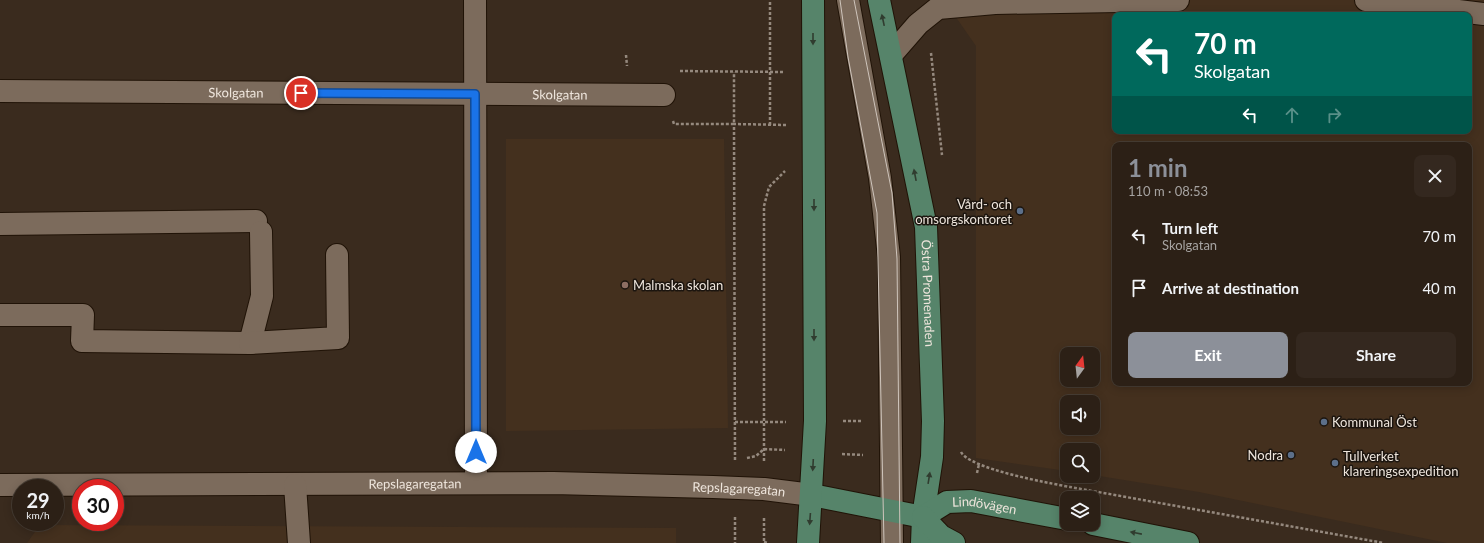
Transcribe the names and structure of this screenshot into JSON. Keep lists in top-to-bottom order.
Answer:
{
  "streets": {
    "main road": ["Östra Promenaden", "Repslagaregatan", "Lindövägen"],
    "street": ["Skolgatan"]
  },
  "crossings": [
    ["Östra Promenaden", "Repslagaregatan"],
    ["Östra Promenaden", "Lindövägen"],
    ["Repslagaregatan", "Lindövägen"]
  ],
  "places": [
    "Vård- och omsorgskontoret",
    "Malmska skolan",
    "Kommunal Öst",
    "Nodra",
    "Tullverket klareringsexpedition"
  ],
  "north": "top",
  "page": {
    "turn": ["70 m", "Skolgatan"],
    "heading": ["1 min", "110 m · 08:53"],
    "list": [
      {
        "name": "Turn left",
        "note": "Skolgatan",
        "value": "70 m"
      },
      {
        "name": "Arrive at destination",
        "value": "40 m"
      }
    ],
    "buttons": ["Exit", "Share"],
    "speed": "29 km/h",
    "limit": "30"
  }
}
